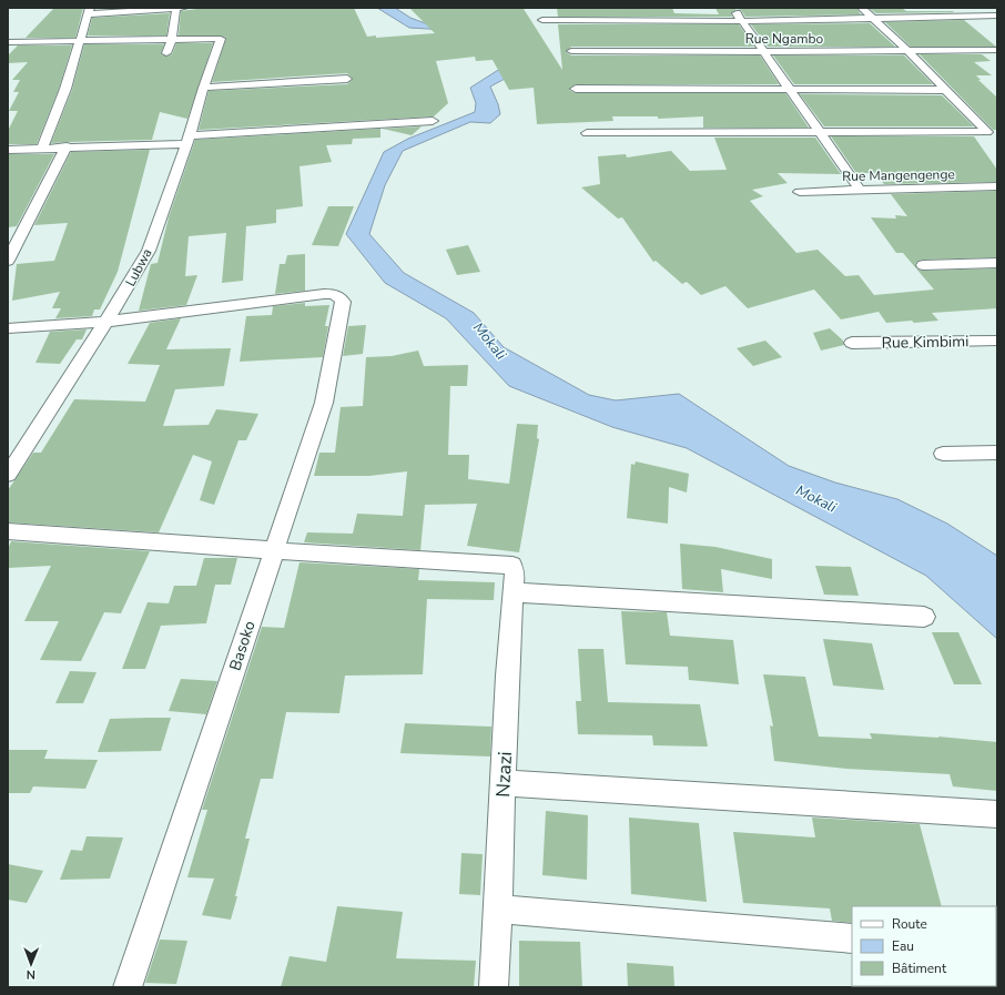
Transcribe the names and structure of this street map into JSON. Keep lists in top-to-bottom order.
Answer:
{
  "streets": {
    "street": [
      "Rue Ngambo",
      "Rue Mangengenge",
      "Lubwa",
      "Rue Kimbimi",
      "Basoko",
      "Nzazi"
    ]
  },
  "crossings": [
    ["Lubwa", "Basoko"],
    ["Basoko", "Nzazi"]
  ],
  "water": ["Mokali"],
  "legend": ["Route", "Eau", "Bâtiment"],
  "north": "bottom"
}
